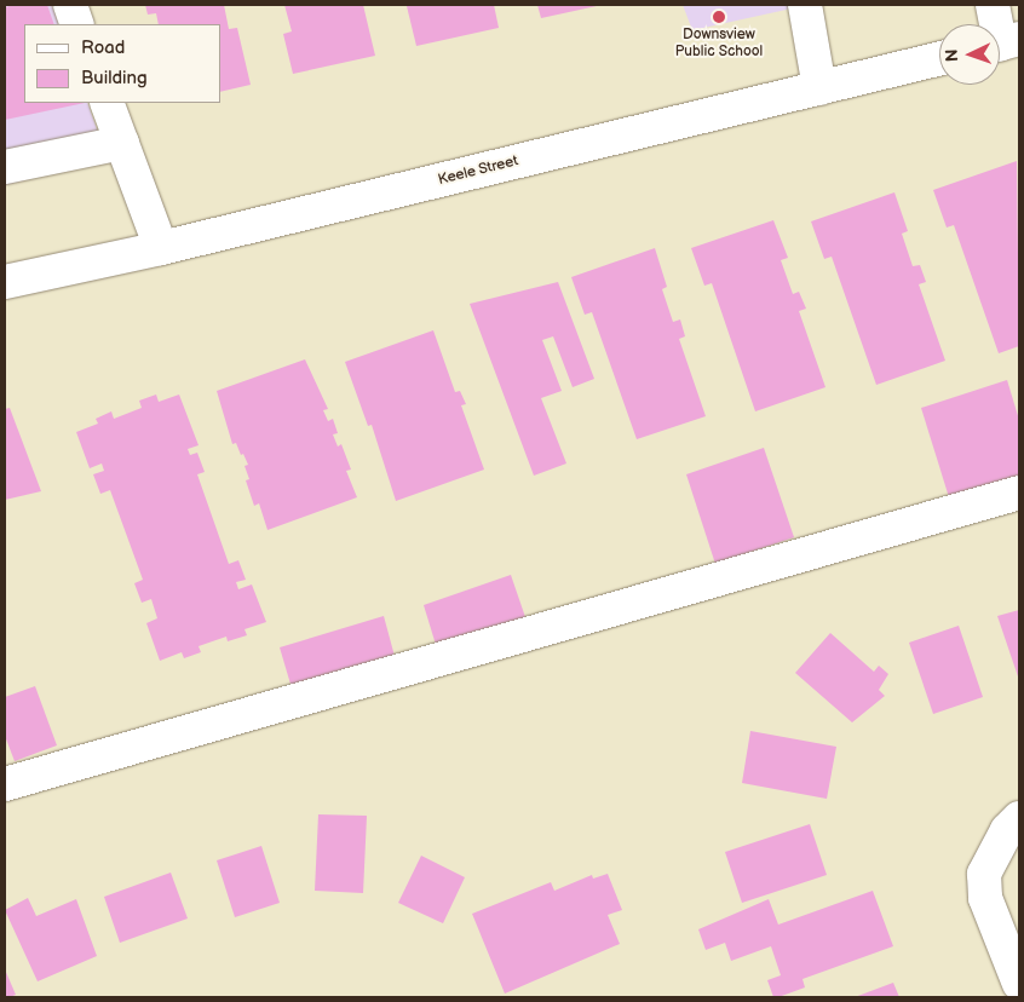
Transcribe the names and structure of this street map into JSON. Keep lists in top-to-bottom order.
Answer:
{
  "streets": {
    "main road": ["Keele Street"]
  },
  "places": ["Downsview Public School"],
  "legend": ["Road", "Building"],
  "north": "left"
}
